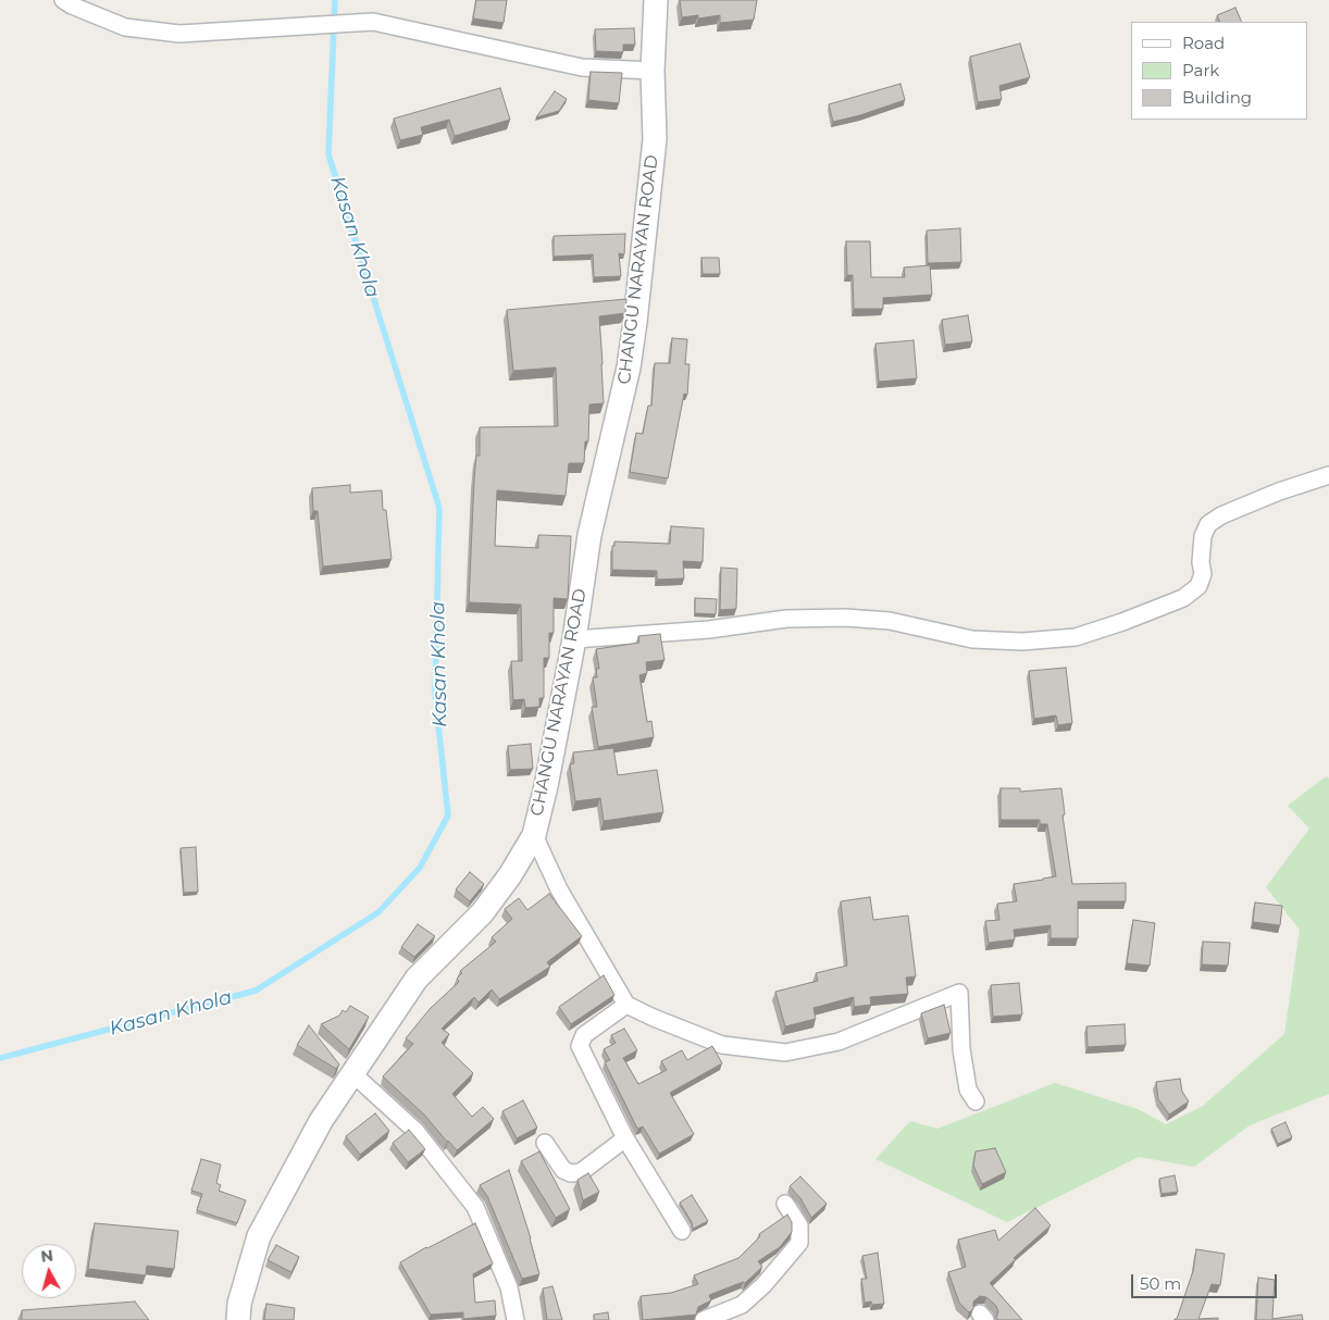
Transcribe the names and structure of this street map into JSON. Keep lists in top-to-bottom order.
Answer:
{
  "streets": {
    "main road": ["CHANGU NARAYAN ROAD"]
  },
  "water": ["Kasan Khola"],
  "legend": ["Road", "Park", "Building"],
  "scale_bar": "50 m",
  "north": "top"
}
